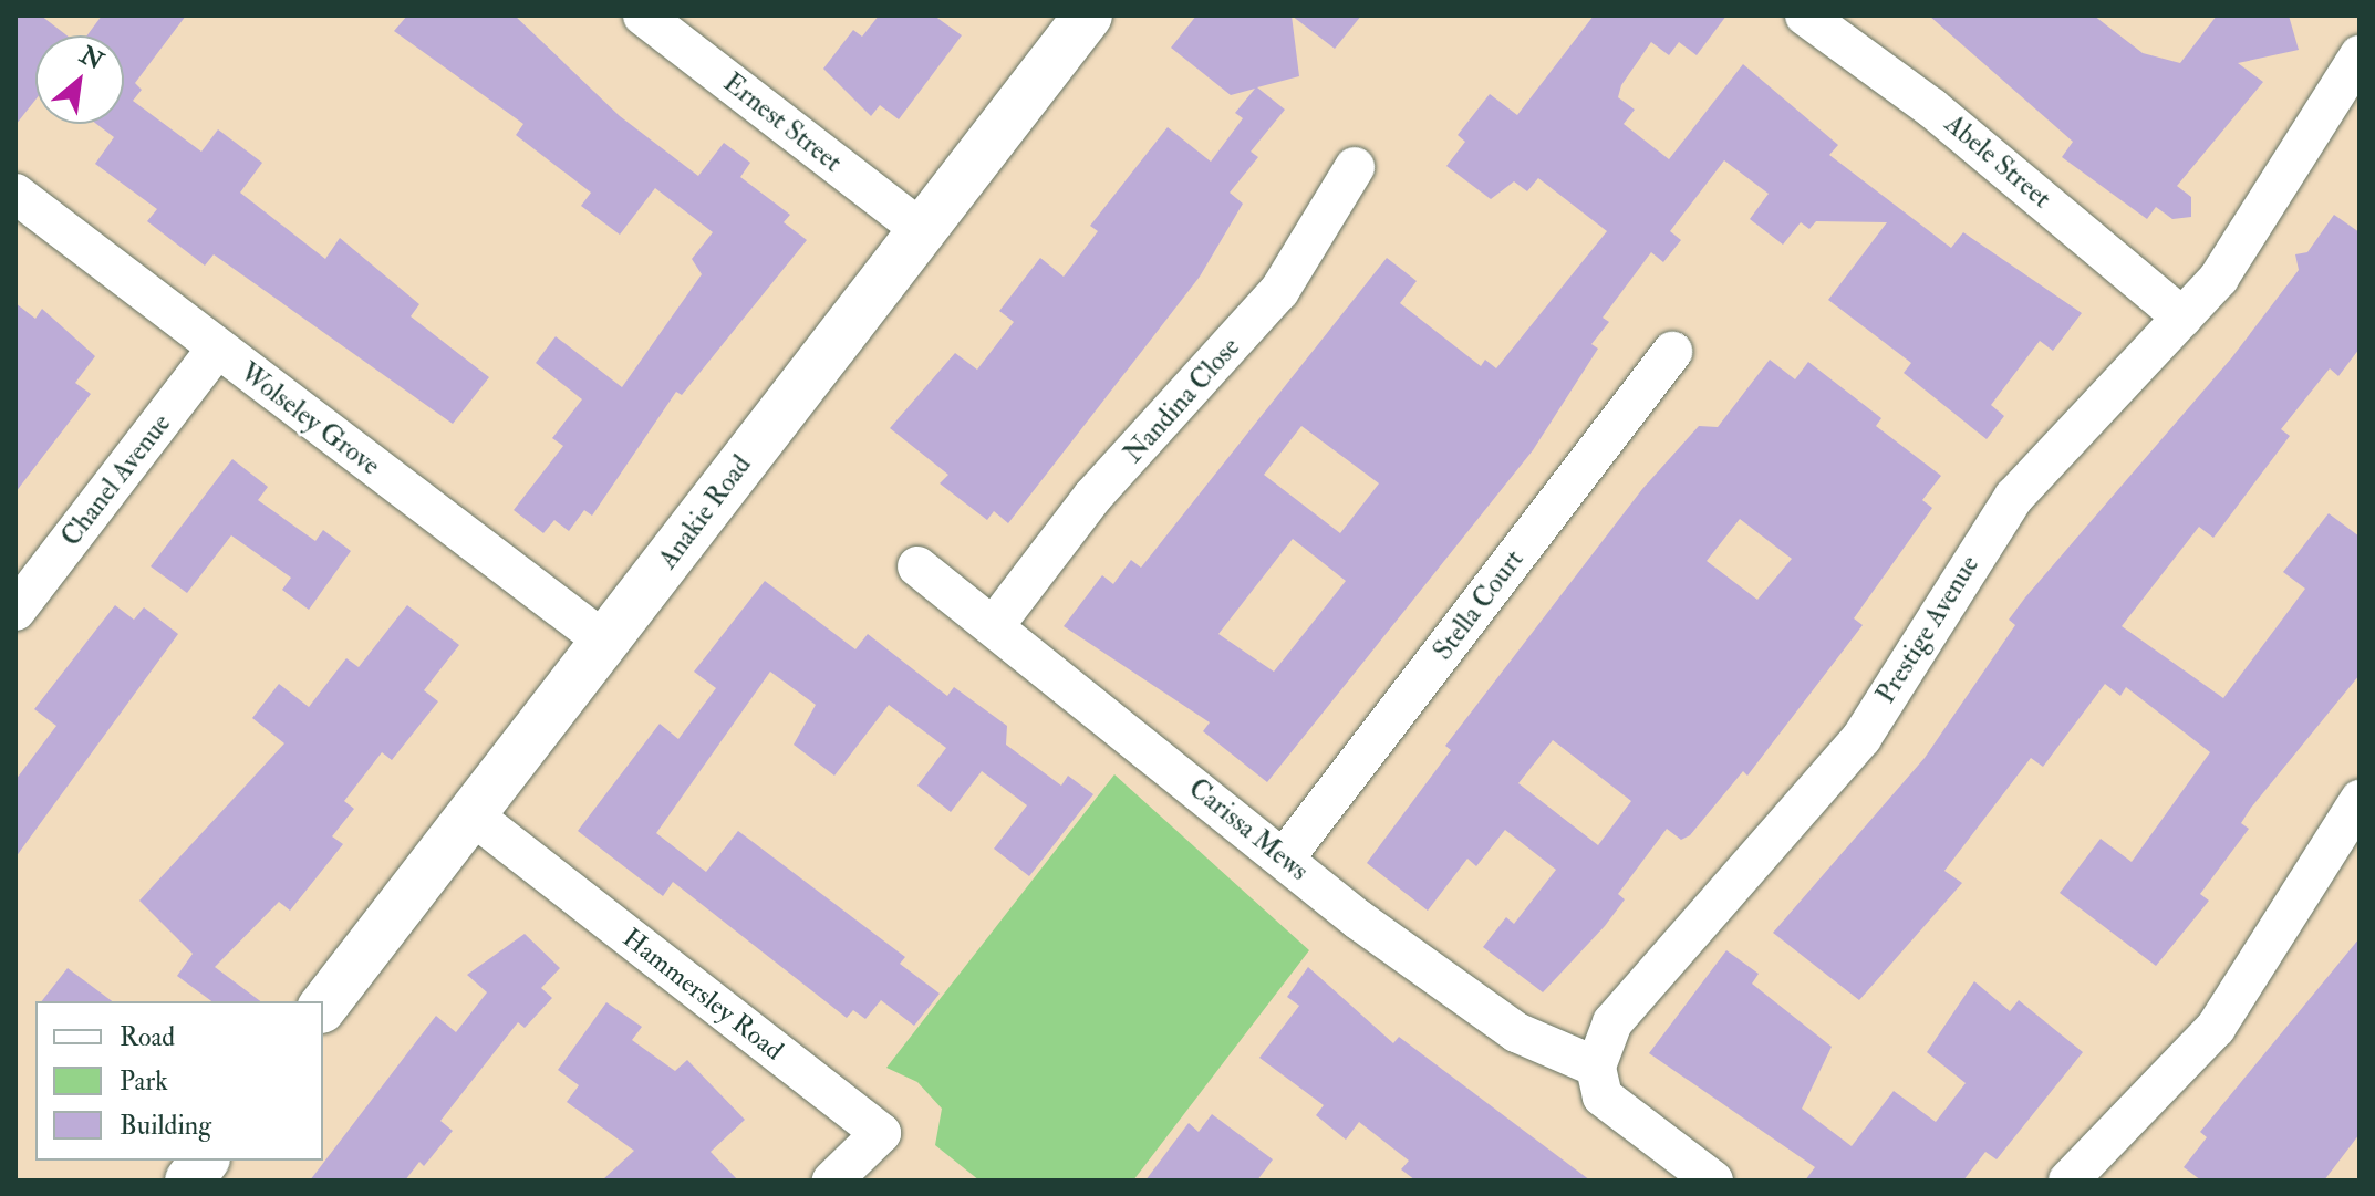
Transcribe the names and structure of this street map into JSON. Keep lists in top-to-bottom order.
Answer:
{
  "streets": {
    "main road": ["Anakie Road"],
    "street": [
      "Ernest Street",
      "Abele Street",
      "Nandina Close",
      "Wolseley Grove",
      "Chanel Avenue",
      "Stella Court",
      "Prestige Avenue",
      "Carissa Mews",
      "Hammersley Road"
    ]
  },
  "crossings": [
    ["Ernest Street", "Anakie Road"],
    ["Abele Street", "Prestige Avenue"],
    ["Nandina Close", "Carissa Mews"],
    ["Wolseley Grove", "Chanel Avenue"],
    ["Wolseley Grove", "Anakie Road"],
    ["Anakie Road", "Hammersley Road"],
    ["Stella Court", "Carissa Mews"],
    ["Prestige Avenue", "Carissa Mews"]
  ],
  "legend": ["Road", "Park", "Building"],
  "north": "top right"
}
